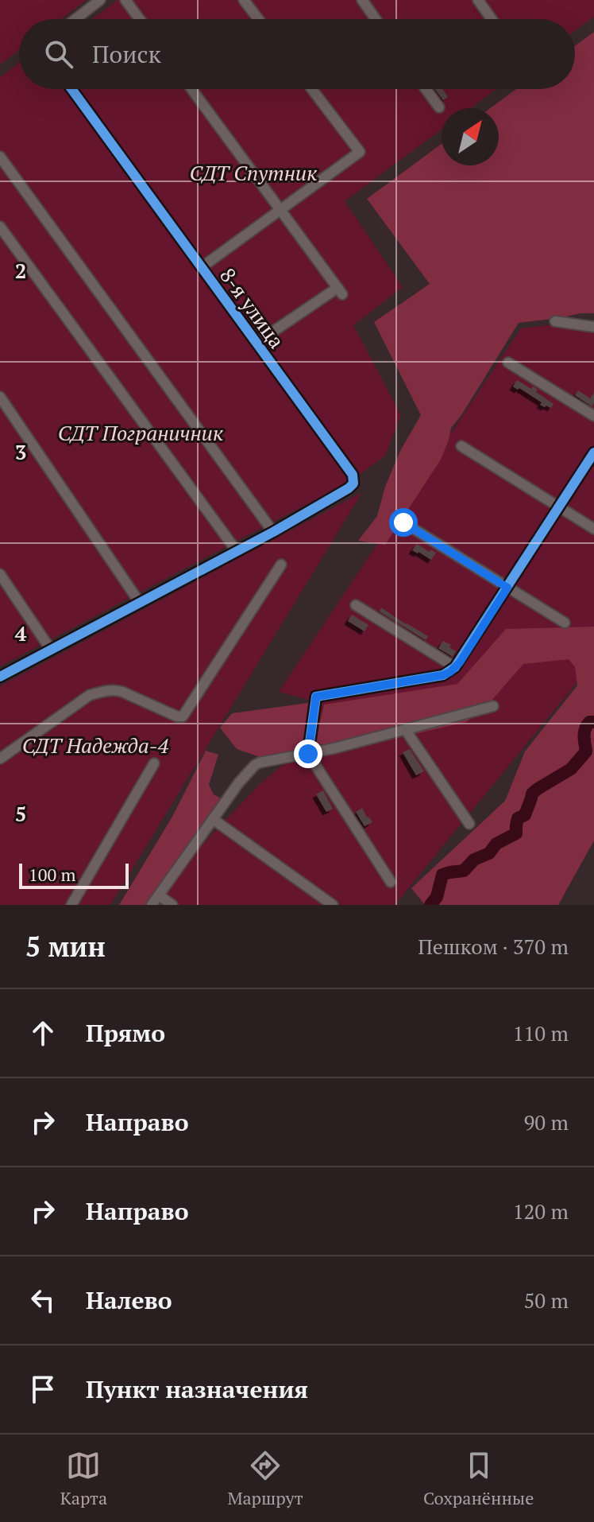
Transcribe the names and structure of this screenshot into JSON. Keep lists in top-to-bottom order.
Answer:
{
  "streets": {
    "street": ["8-я улица"]
  },
  "parks": ["СДТ Спутник", "СДТ Пограничник", "СДТ Надежда-4"],
  "scale_bar": "100 m",
  "north": "top right",
  "page": {
    "search": "Поиск",
    "scale": "100 m",
    "heading": ["5 мин", "Пешком · 370 m"],
    "list": [
      ["Прямо", "110 m"],
      ["Направо", "90 m"],
      ["Направо", "120 m"],
      ["Налево", "50 m"],
      "Пункт назначения"
    ],
    "nav": ["Карта", "Маршрут", "Сохранённые"]
  },
  "grid": {
    "rows": [
      "2",
      "3",
      "4",
      "5"
    ]
  }
}
